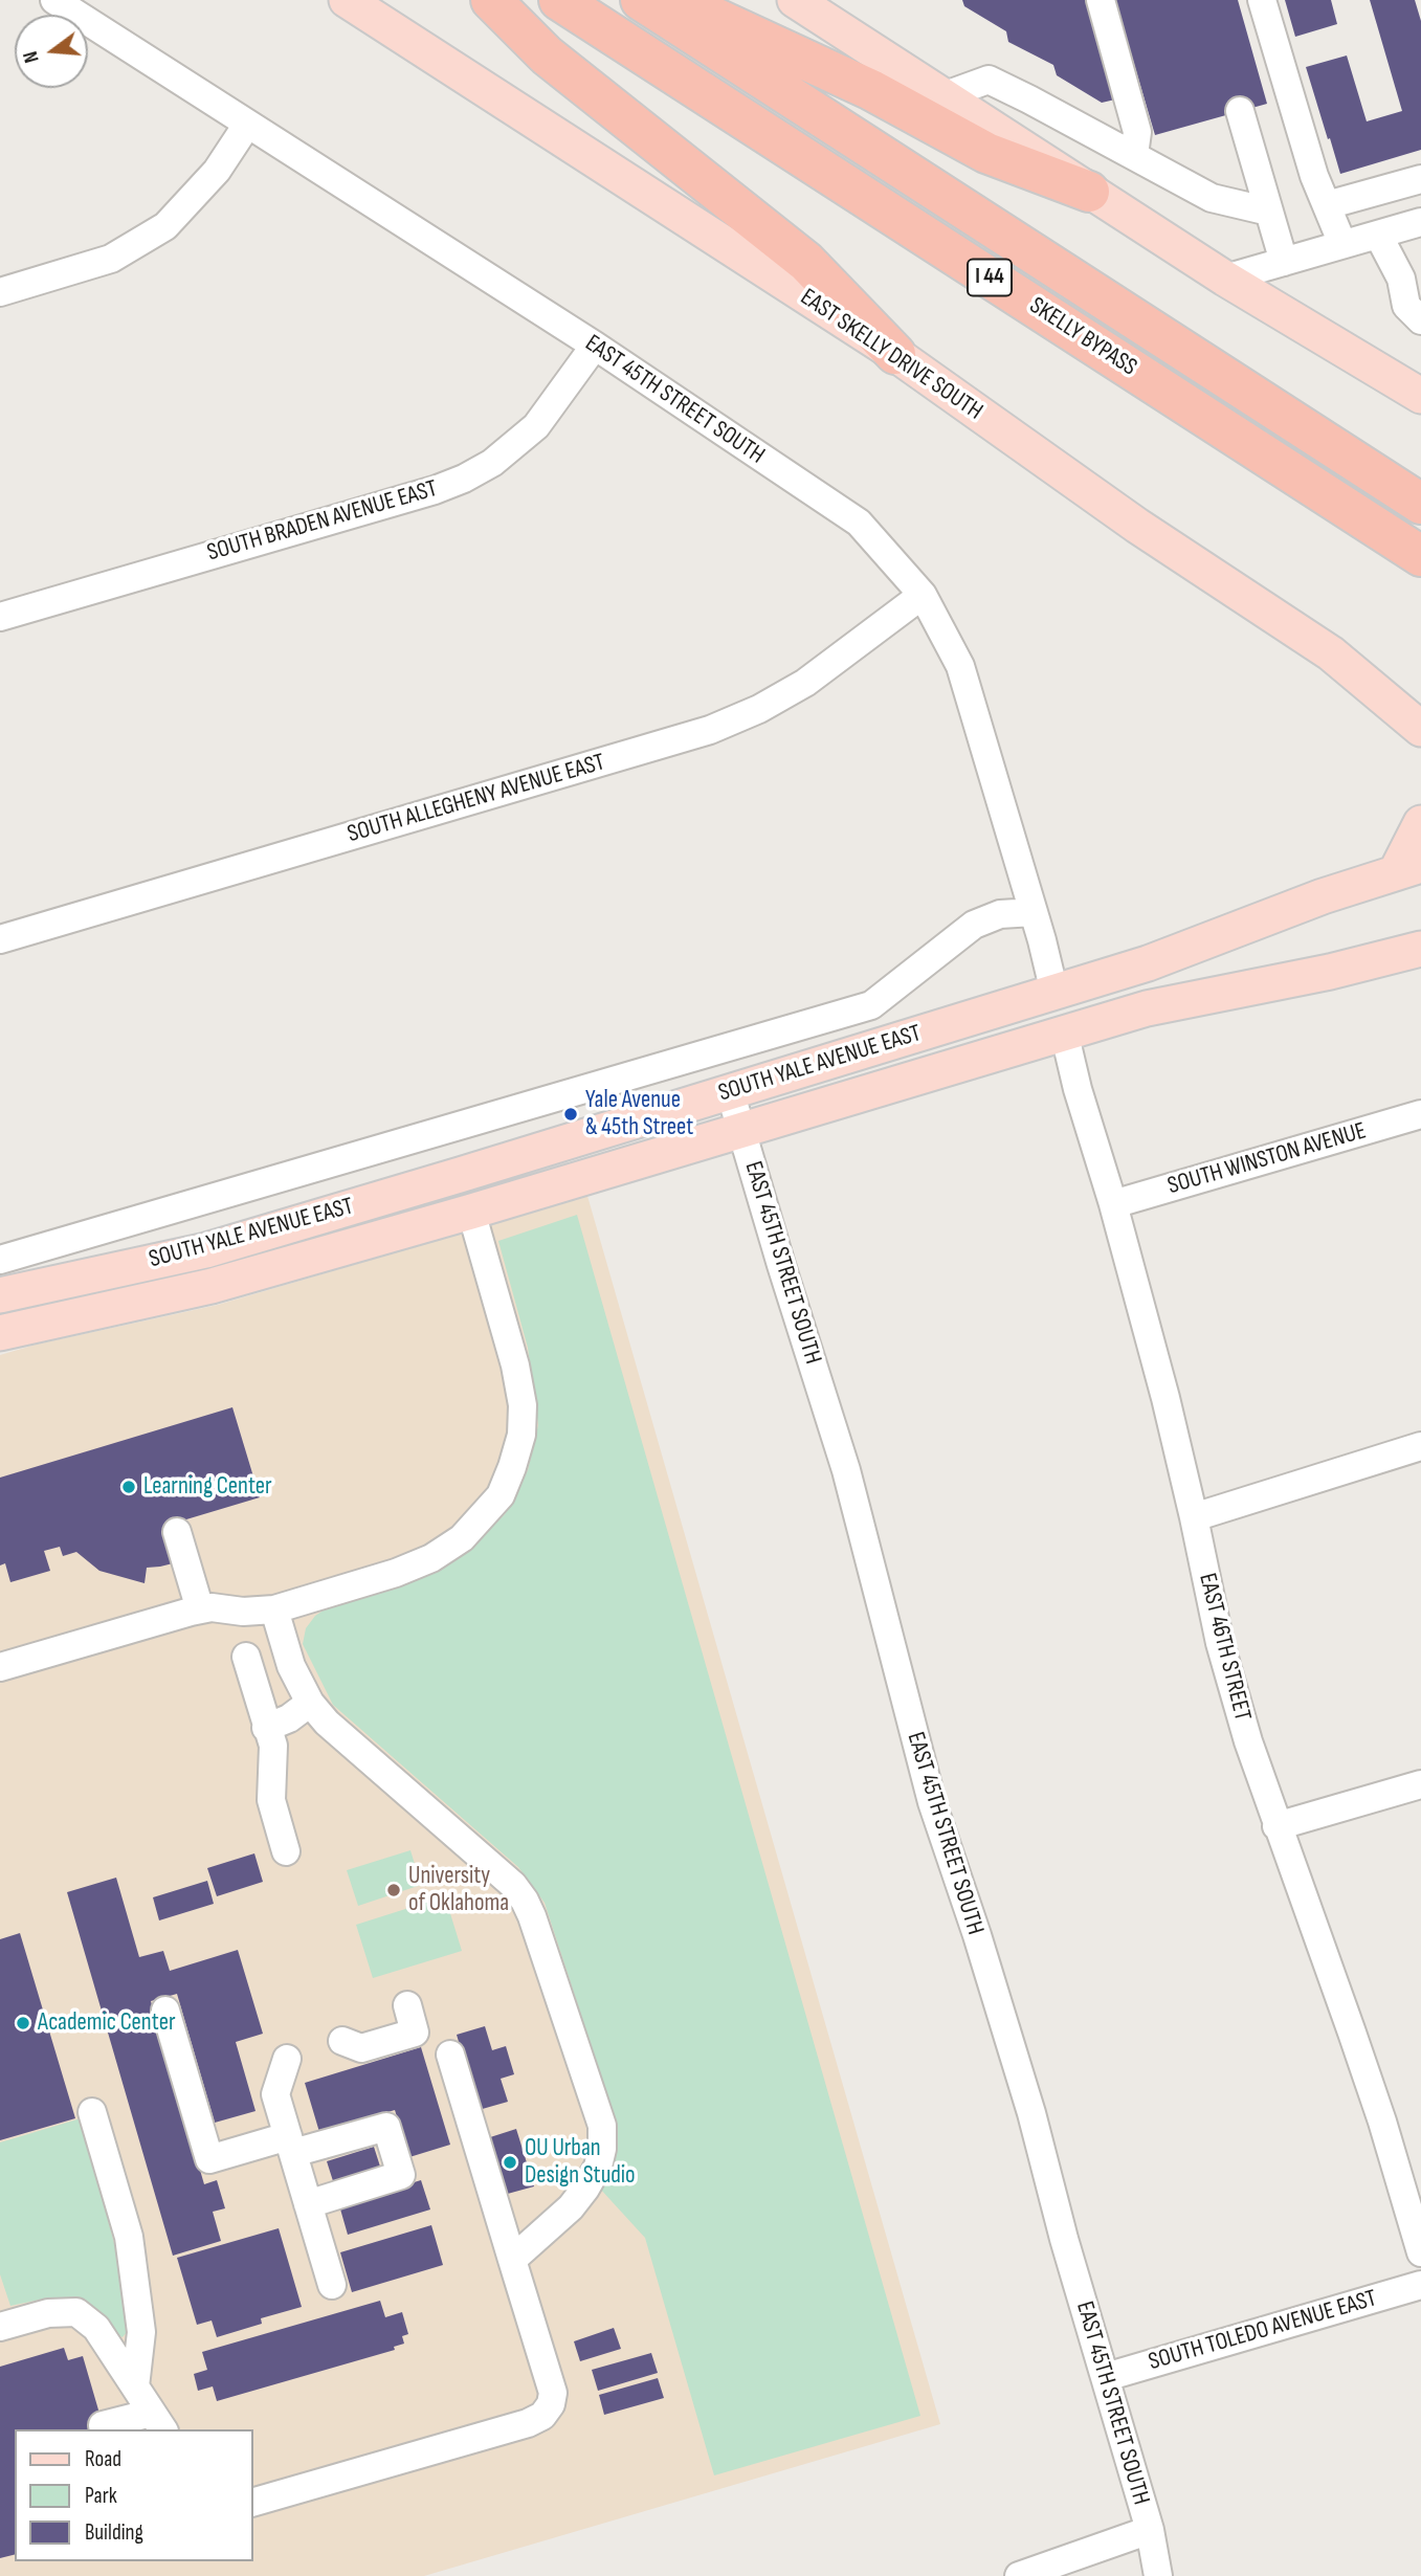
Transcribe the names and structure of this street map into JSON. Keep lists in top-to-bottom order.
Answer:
{
  "streets": {
    "highway": ["I 44", "SKELLY BYPASS"],
    "main road": ["EAST SKELLY DRIVE SOUTH", "SOUTH YALE AVENUE EAST"],
    "street": [
      "EAST 45TH STREET SOUTH",
      "SOUTH BRADEN AVENUE EAST",
      "SOUTH ALLEGHENY AVENUE EAST",
      "SOUTH WINSTON AVENUE",
      "EAST 46TH STREET",
      "SOUTH TOLEDO AVENUE EAST"
    ]
  },
  "crossings": [
    ["EAST 45TH STREET SOUTH", "SOUTH BRADEN AVENUE EAST"],
    ["EAST 45TH STREET SOUTH", "SOUTH ALLEGHENY AVENUE EAST"],
    ["EAST 45TH STREET SOUTH", "SOUTH YALE AVENUE EAST"],
    ["EAST 45TH STREET SOUTH", "SOUTH TOLEDO AVENUE EAST"],
    ["SOUTH YALE AVENUE EAST", "EAST 46TH STREET"],
    ["SOUTH WINSTON AVENUE", "EAST 46TH STREET"]
  ],
  "places": [
    "Yale Avenue & 45th Street",
    "Learning Center",
    "University of Oklahoma",
    "Academic Center",
    "OU Urban Design Studio"
  ],
  "legend": ["Road", "Park", "Building"],
  "north": "left"
}
